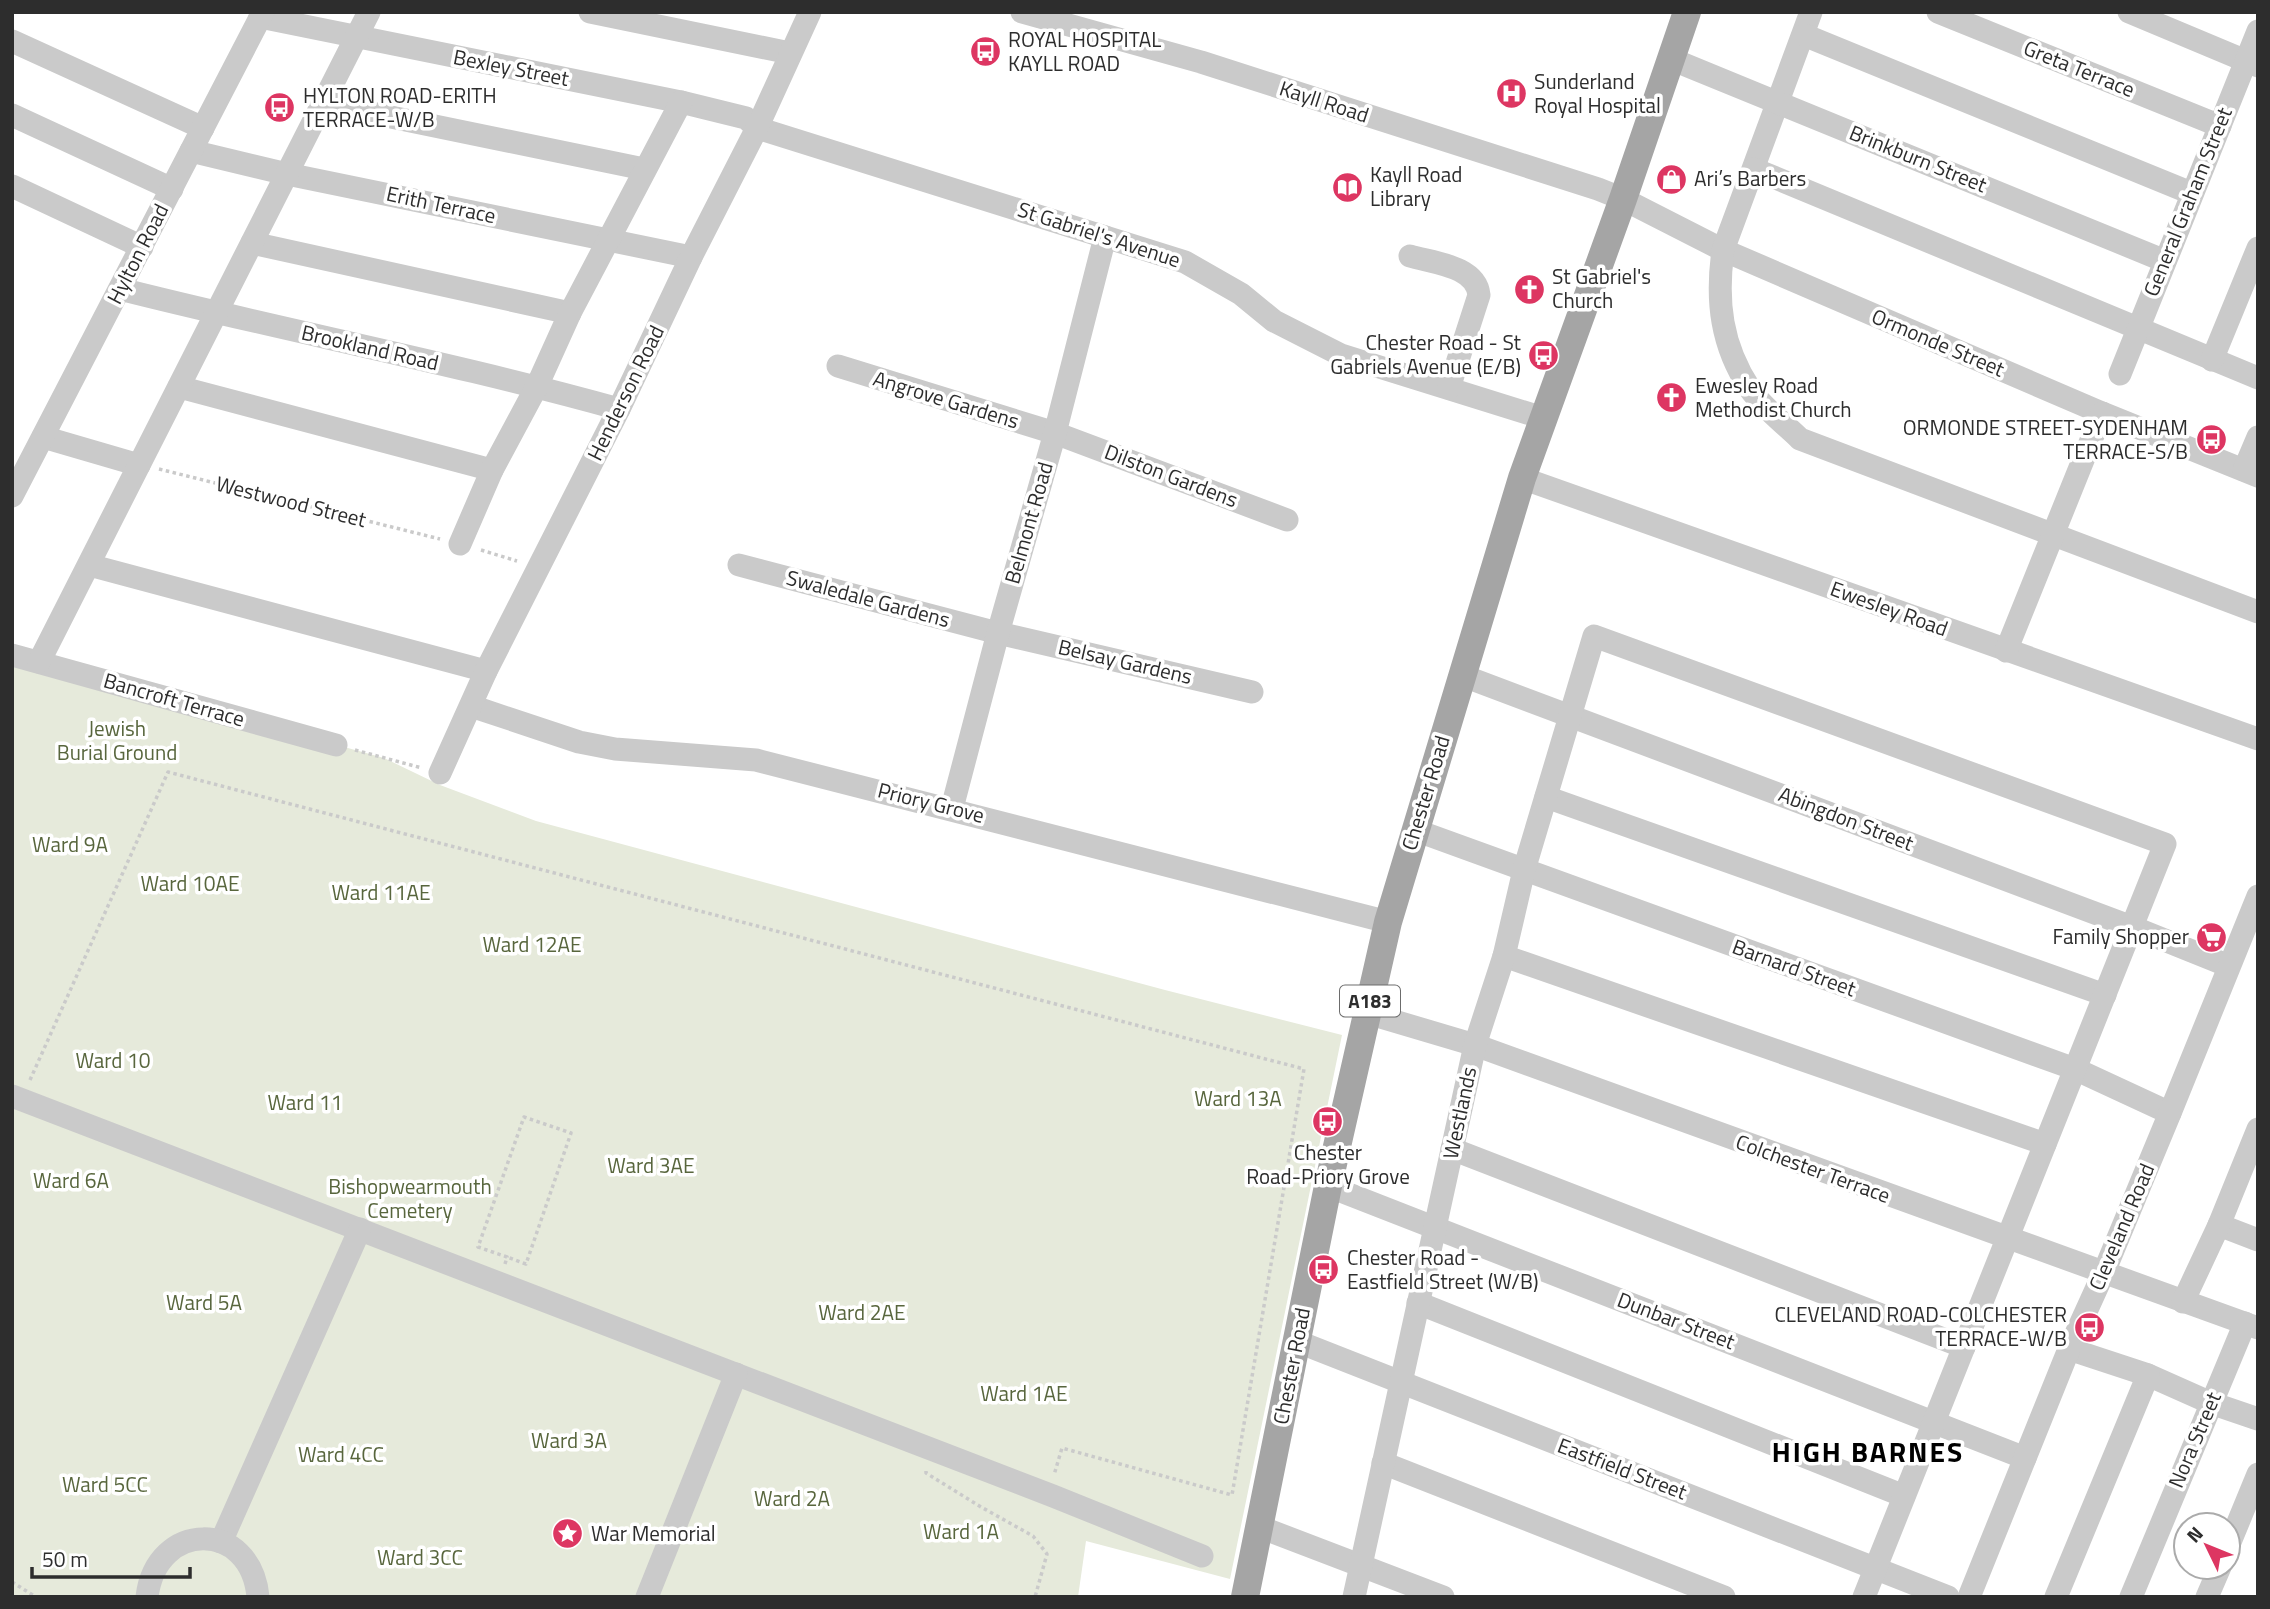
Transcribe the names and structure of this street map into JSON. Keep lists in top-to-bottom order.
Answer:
{
  "streets": {
    "main road": ["Chester Road", "A183"],
    "street": [
      "Bexley Street",
      "Greta Terrace",
      "Kayll Road",
      "Brinkburn Street",
      "General Graham Street",
      "Erith Terrace",
      "St Gabriel's Avenue",
      "Hylton Road",
      "Ormonde Street",
      "Brookland Road",
      "Henderson Road",
      "Angrove Gardens",
      "Dilston Gardens",
      "Belmont Road",
      "Swaledale Gardens",
      "Ewesley Road",
      "Belsay Gardens",
      "Bancroft Terrace",
      "Priory Grove",
      "Abingdon Street",
      "Barnard Street",
      "Westlands",
      "Colchester Terrace",
      "Cleveland Road",
      "Dunbar Street",
      "Nora Street",
      "Eastfield Street"
    ],
    "path": ["Westwood Street"]
  },
  "crossings": [
    ["Bexley Street", "St Gabriel's Avenue"],
    ["Bexley Street", "Hylton Road"],
    ["Bexley Street", "Henderson Road"],
    ["Greta Terrace", "General Graham Street"],
    ["Kayll Road", "Ormonde Street"],
    ["Kayll Road", "Chester Road"],
    ["Brinkburn Street", "General Graham Street"],
    ["Brinkburn Street", "Chester Road"],
    ["Erith Terrace", "Hylton Road"],
    ["Erith Terrace", "Henderson Road"],
    ["St Gabriel's Avenue", "Henderson Road"],
    ["St Gabriel's Avenue", "Belmont Road"],
    ["St Gabriel's Avenue", "Chester Road"],
    ["Hylton Road", "Brookland Road"],
    ["Ormonde Street", "Chester Road"],
    ["Brookland Road", "Henderson Road"],
    ["Henderson Road", "Westwood Street"],
    ["Henderson Road", "Priory Grove"],
    ["Angrove Gardens", "Dilston Gardens"],
    ["Angrove Gardens", "Belmont Road"],
    ["Dilston Gardens", "Belmont Road"],
    ["Belmont Road", "Swaledale Gardens"],
    ["Belmont Road", "Belsay Gardens"],
    ["Belmont Road", "Priory Grove"],
    ["Swaledale Gardens", "Belsay Gardens"],
    ["Ewesley Road", "Chester Road"],
    ["Chester Road", "Priory Grove"],
    ["Chester Road", "Abingdon Street"],
    ["Chester Road", "Barnard Street"],
    ["Chester Road", "Colchester Terrace"],
    ["Chester Road", "Dunbar Street"],
    ["Chester Road", "Eastfield Street"],
    ["Abingdon Street", "Westlands"],
    ["Abingdon Street", "Cleveland Road"],
    ["Barnard Street", "Westlands"],
    ["Barnard Street", "Cleveland Road"],
    ["Westlands", "Colchester Terrace"],
    ["Westlands", "Dunbar Street"],
    ["Westlands", "Eastfield Street"],
    ["Colchester Terrace", "Cleveland Road"],
    ["Colchester Terrace", "Nora Street"],
    ["Cleveland Road", "Dunbar Street"]
  ],
  "districts": ["HIGH BARNES"],
  "parks": [
    "Jewish Burial Ground",
    "Ward 9A",
    "Ward 10AE",
    "Ward 11AE",
    "Ward 12AE",
    "Ward 10",
    "Ward 13A",
    "Ward 11",
    "Ward 3AE",
    "Ward 6A",
    "Bishopwearmouth Cemetery",
    "Ward 5A",
    "Ward 2AE",
    "Ward 1AE",
    "Ward 3A",
    "Ward 4CC",
    "Ward 5CC",
    "Ward 2A",
    "Ward 1A",
    "Ward 3CC"
  ],
  "places": {
    "bus stop": [
      "ROYAL HOSPITAL KAYLL ROAD",
      "HYLTON ROAD-ERITH TERRACE-W/B",
      "Chester Road - St Gabriels Avenue (E/B)",
      "ORMONDE STREET-SYDENHAM TERRACE-S/B",
      "Chester Road-Priory Grove",
      "Chester Road - Eastfield Street (W/B)",
      "CLEVELAND ROAD-COLCHESTER TERRACE-W/B"
    ],
    "hospital": ["Sunderland Royal Hospital"],
    "shop": ["Ari’s Barbers"],
    "library": ["Kayll Road Library"],
    "church": ["St Gabriel's Church", "Ewesley Road Methodist Church"],
    "supermarket": ["Family Shopper"],
    "place": ["War Memorial"]
  },
  "scale_bar": "50 m",
  "north": "top left"
}
